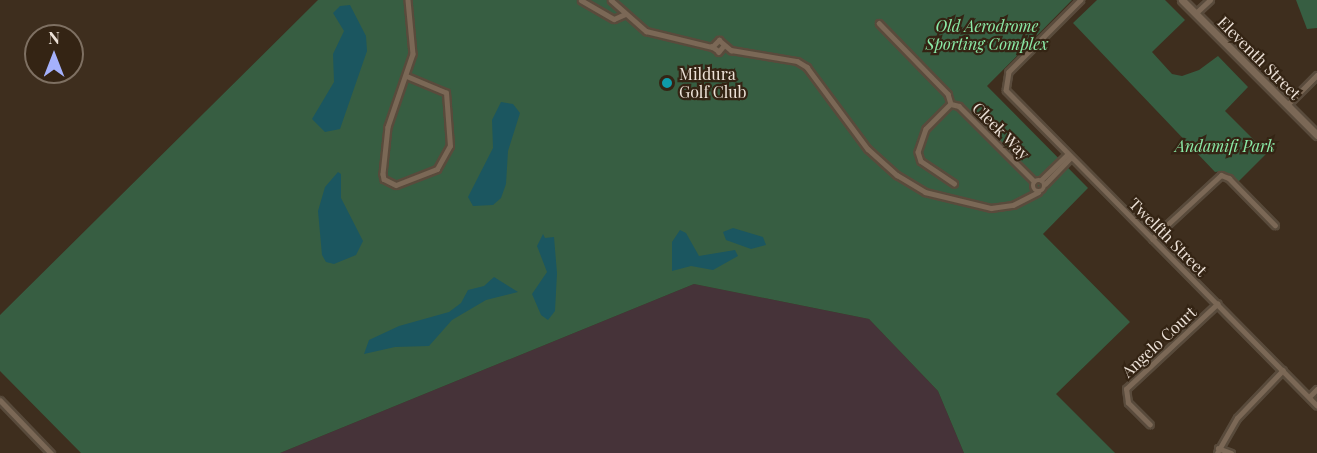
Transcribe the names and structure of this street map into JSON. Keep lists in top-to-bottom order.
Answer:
{
  "streets": {
    "main road": ["Eleventh Street"],
    "street": ["Cleek Way", "Twelfth Street", "Angelo Court"]
  },
  "crossings": [
    ["Twelfth Street", "Angelo Court"]
  ],
  "parks": ["Old Aerodrome Sporting Complex", "Andamifi Park"],
  "places": ["Mildura Golf Club"],
  "north": "top"
}
